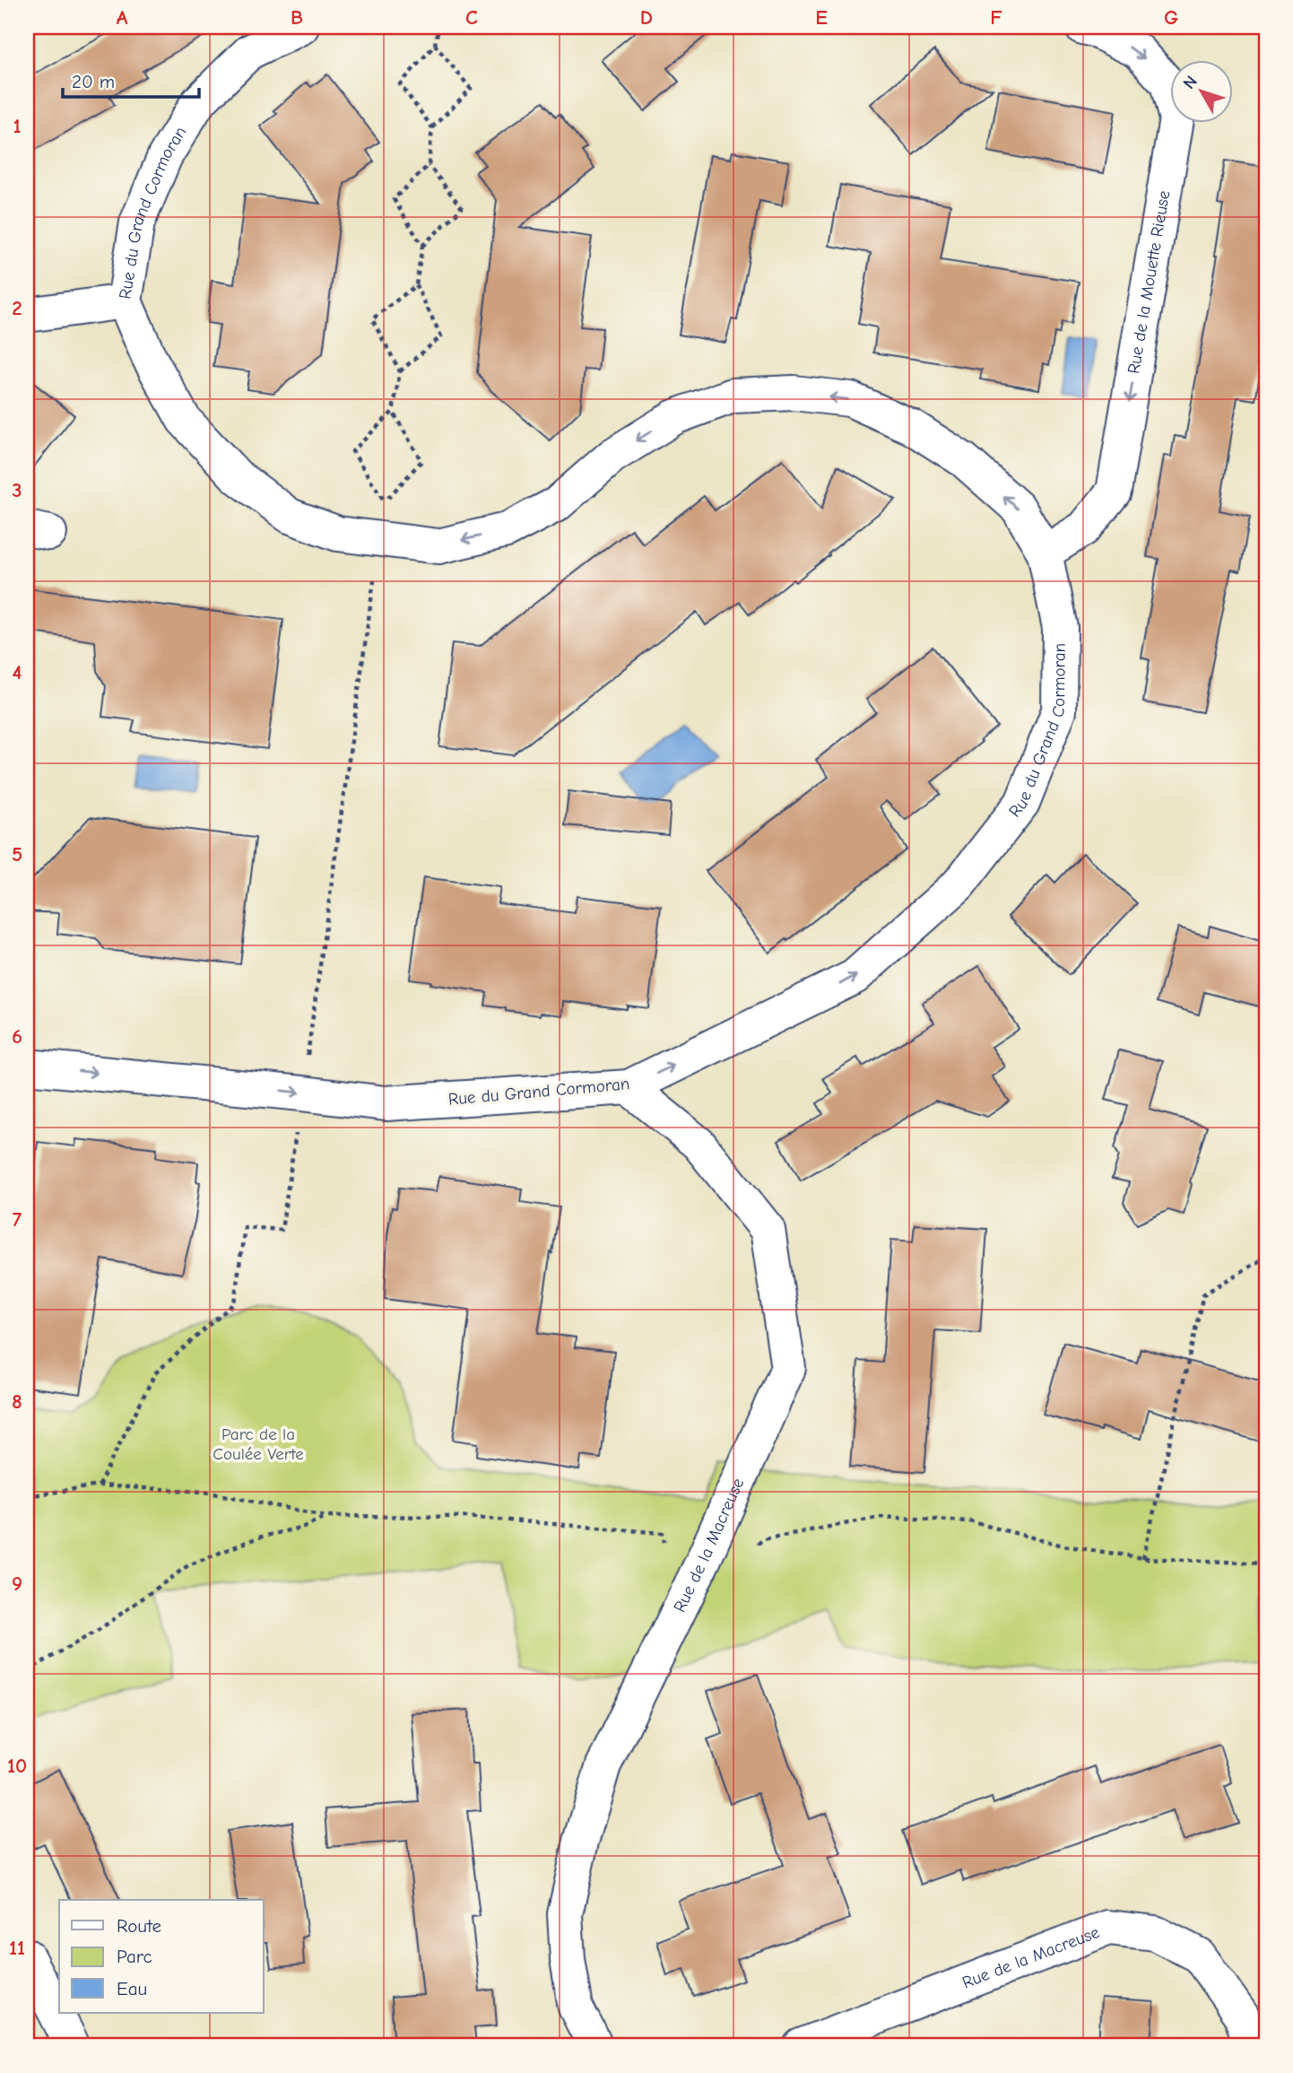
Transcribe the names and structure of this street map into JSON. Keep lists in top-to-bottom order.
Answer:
{
  "streets": {
    "street": ["Rue du Grand Cormoran", "Rue de la Mouette Rieuse", "Rue de la Macreuse"]
  },
  "crossings": [
    ["Rue du Grand Cormoran", "Rue de la Mouette Rieuse"],
    ["Rue du Grand Cormoran", "Rue de la Macreuse"]
  ],
  "one_way": ["Rue de la Mouette Rieuse"],
  "parks": ["Parc de la Coulée Verte"],
  "legend": ["Route", "Parc", "Eau"],
  "scale_bar": "20 m",
  "north": "top left",
  "grid": {
    "columns": [
      "A",
      "B",
      "C",
      "D",
      "E",
      "F",
      "G"
    ],
    "rows": [
      "1",
      "2",
      "3",
      "4",
      "5",
      "6",
      "7",
      "8",
      "9",
      "10",
      "11"
    ]
  }
}
